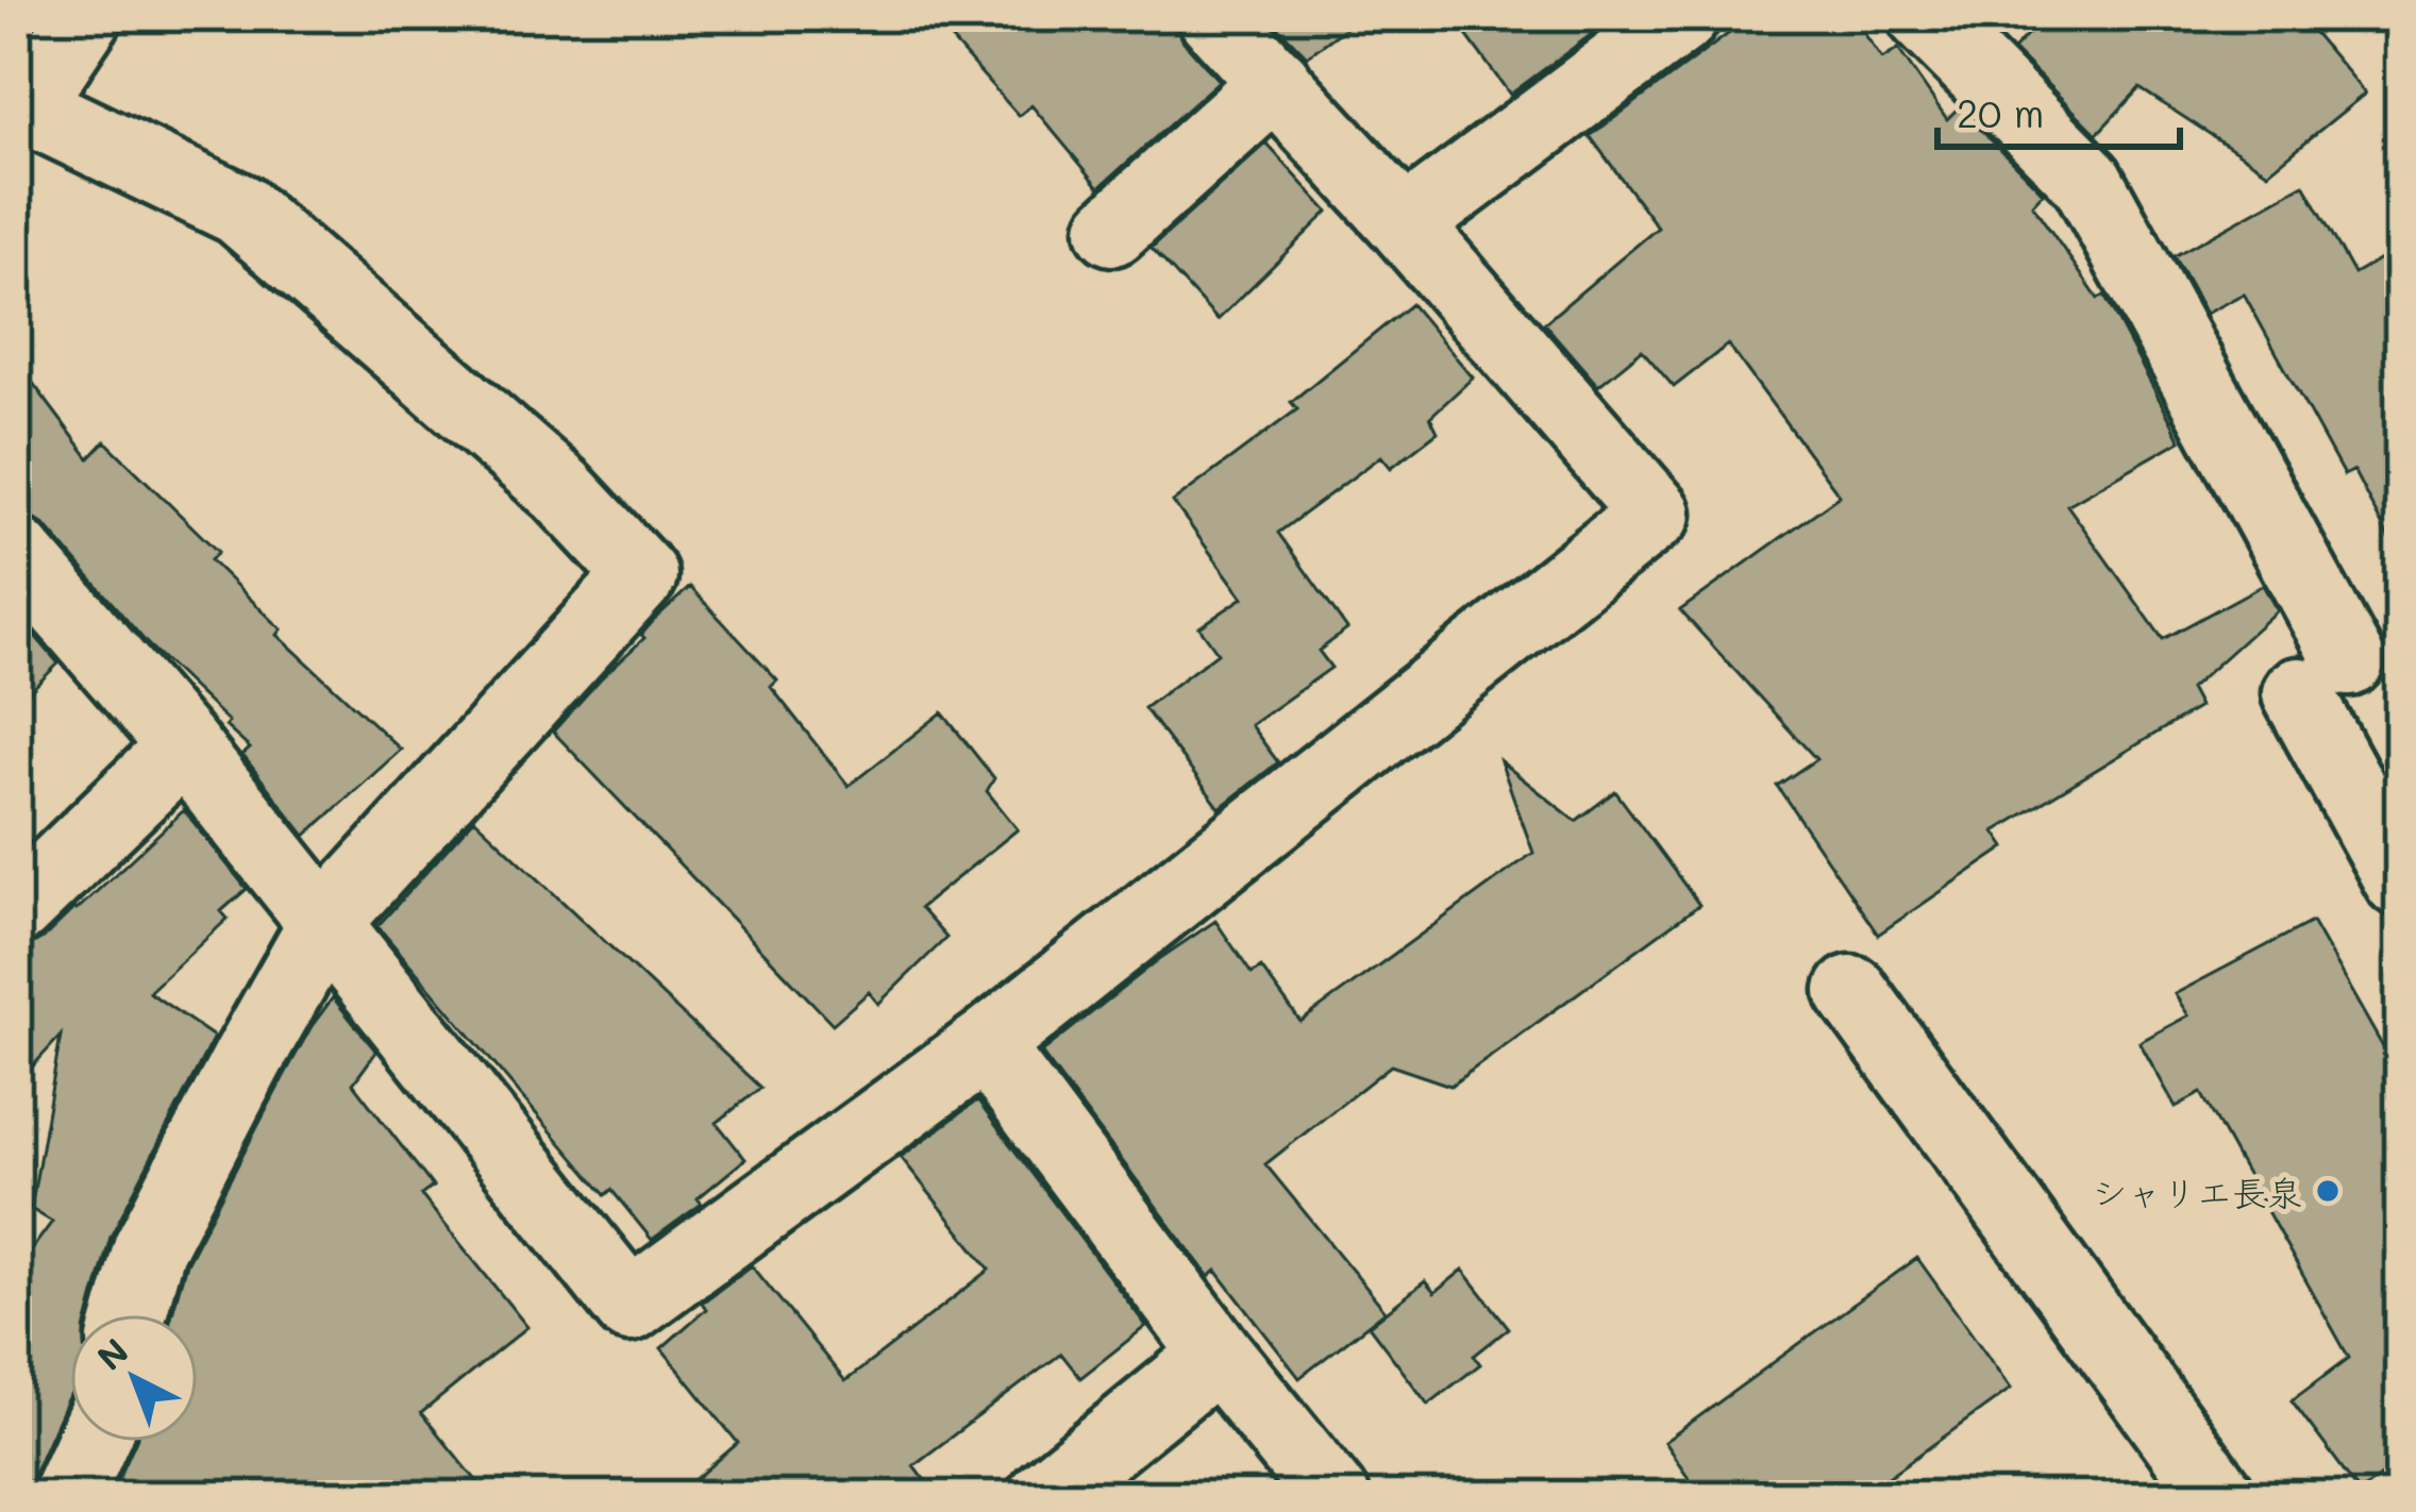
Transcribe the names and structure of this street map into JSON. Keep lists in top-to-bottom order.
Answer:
{
  "places": ["シャリエ長泉"],
  "scale_bar": "20 m",
  "north": "top left"
}
